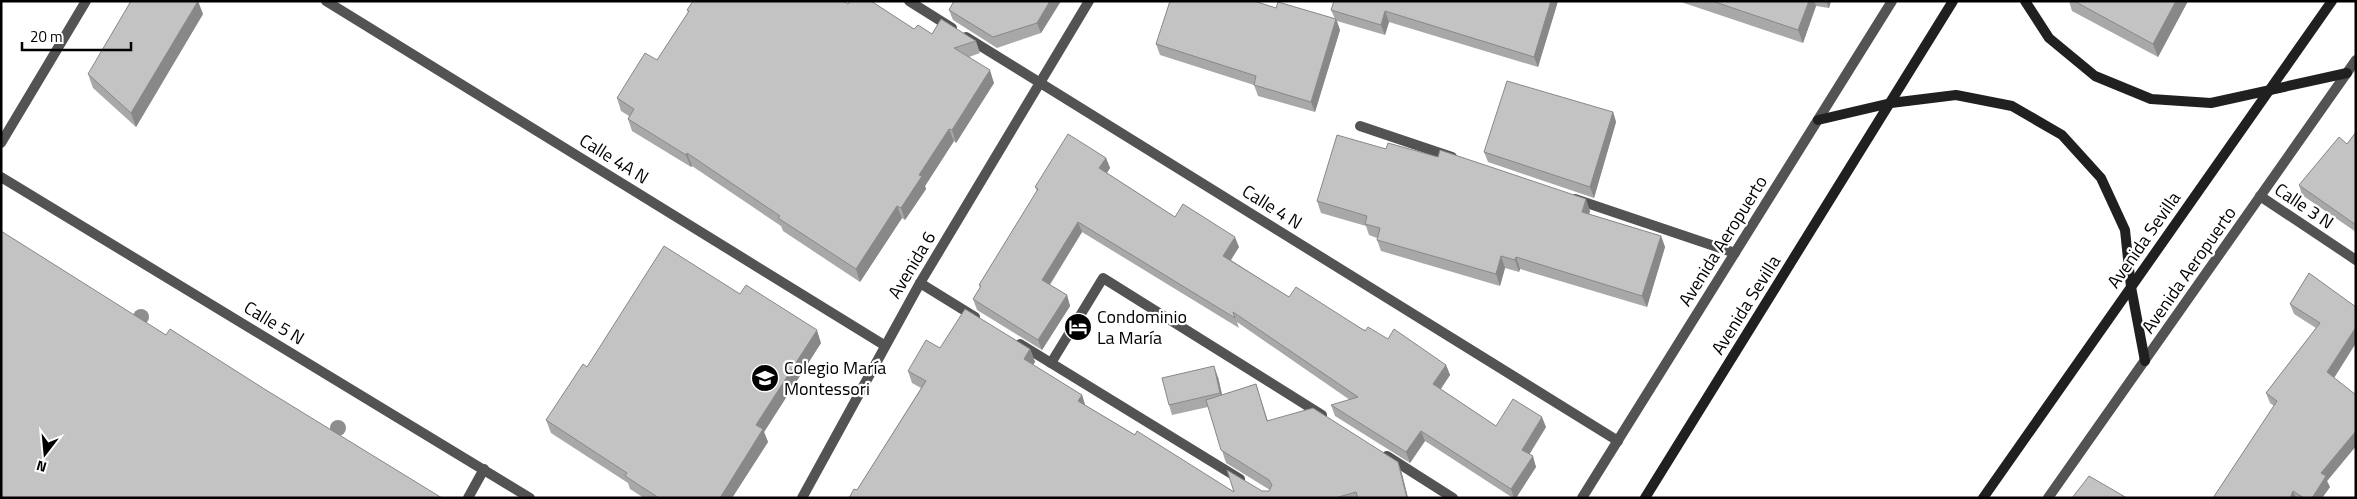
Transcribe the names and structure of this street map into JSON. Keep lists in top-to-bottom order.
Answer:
{
  "streets": {
    "main road": ["Avenida Sevilla"],
    "street": [
      "Calle 4A N",
      "Calle 3 N",
      "Calle 4 N",
      "Avenida Aeropuerto",
      "Avenida 6",
      "Calle 5 N"
    ]
  },
  "crossings": [
    ["Calle 4A N", "Avenida 6"],
    ["Calle 3 N", "Avenida Aeropuerto"],
    ["Calle 4 N", "Avenida Aeropuerto"],
    ["Calle 4 N", "Avenida 6"]
  ],
  "places": {
    "hotel": ["Condominio La María"],
    "school or university": ["Colegio María Montessori"]
  },
  "scale_bar": "20 m",
  "north": "bottom"
}
